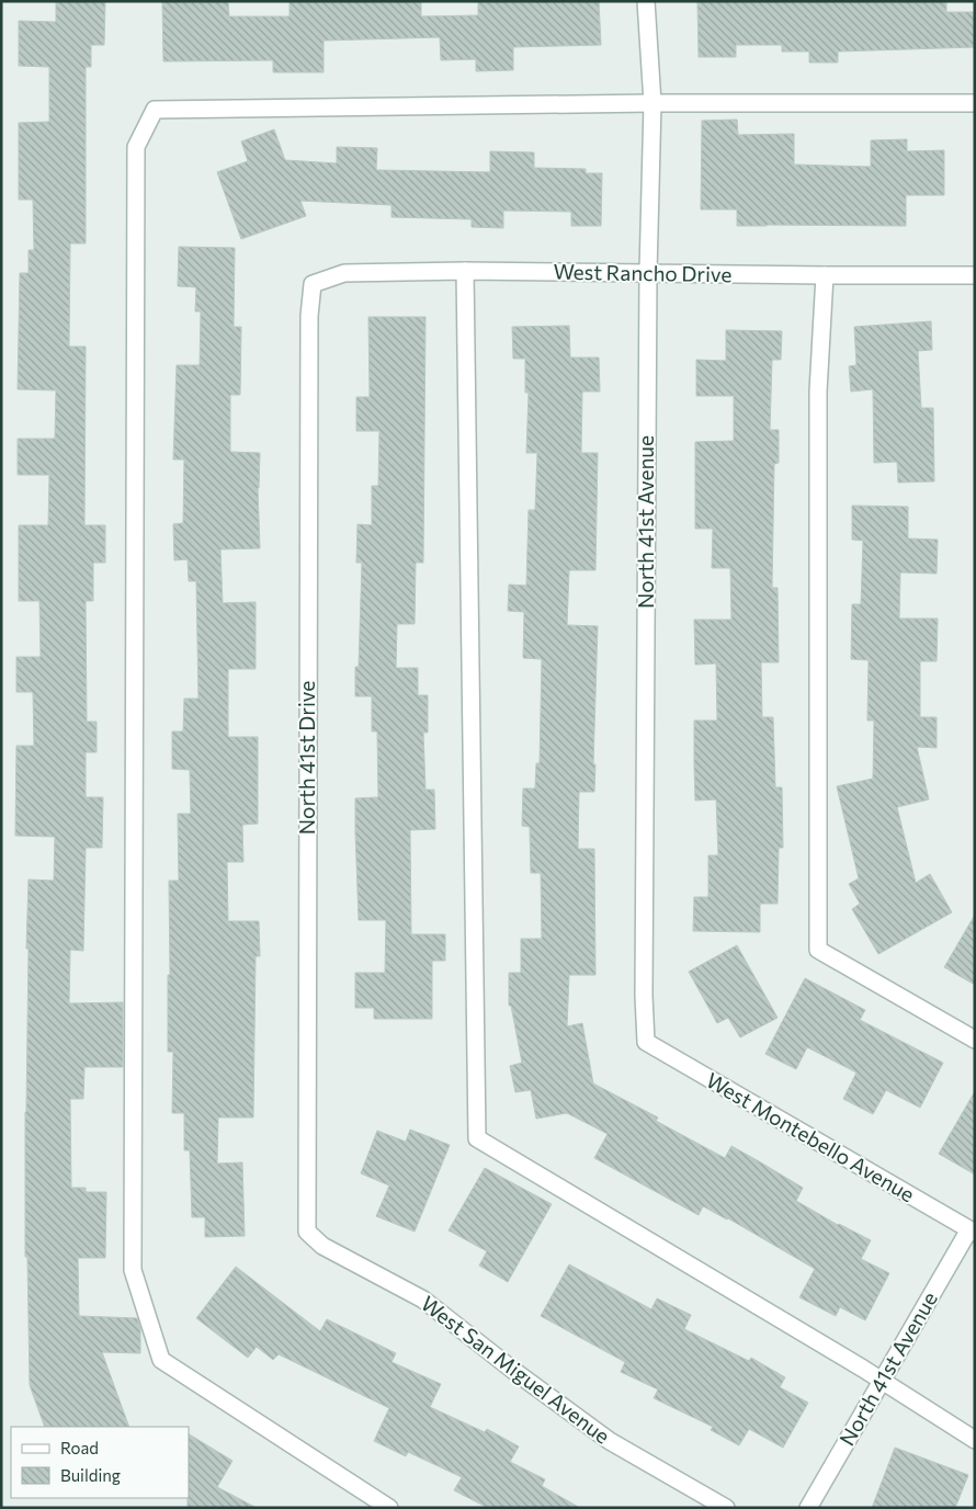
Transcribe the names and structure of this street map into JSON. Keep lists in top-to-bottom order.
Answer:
{
  "streets": {
    "street": [
      "West Rancho Drive",
      "North 41st Avenue",
      "North 41st Drive",
      "West Montebello Avenue",
      "West San Miguel Avenue"
    ]
  },
  "crossings": [
    ["West Rancho Drive", "North 41st Avenue"],
    ["West Rancho Drive", "North 41st Drive"],
    ["North 41st Avenue", "West Montebello Avenue"],
    ["North 41st Drive", "West San Miguel Avenue"]
  ],
  "legend": ["Road", "Building"]
}
